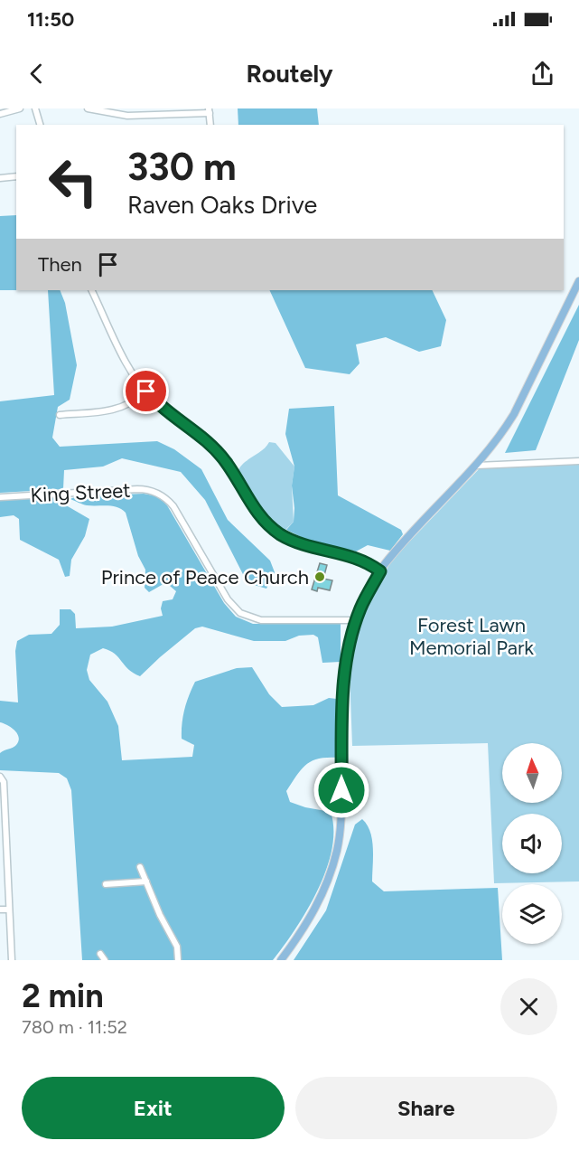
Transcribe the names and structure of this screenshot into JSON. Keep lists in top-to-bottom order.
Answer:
{
  "streets": {
    "street": ["King Street"]
  },
  "parks": ["Forest Lawn Memorial Park"],
  "places": ["Prince of Peace Church"],
  "north": "top",
  "page": {
    "status": "11:50",
    "header": "Routely",
    "turn": ["330 m", "Raven Oaks Drive"],
    "then": "Then",
    "heading": ["2 min", "780 m · 11:52"],
    "buttons": ["Exit", "Share"]
  }
}
